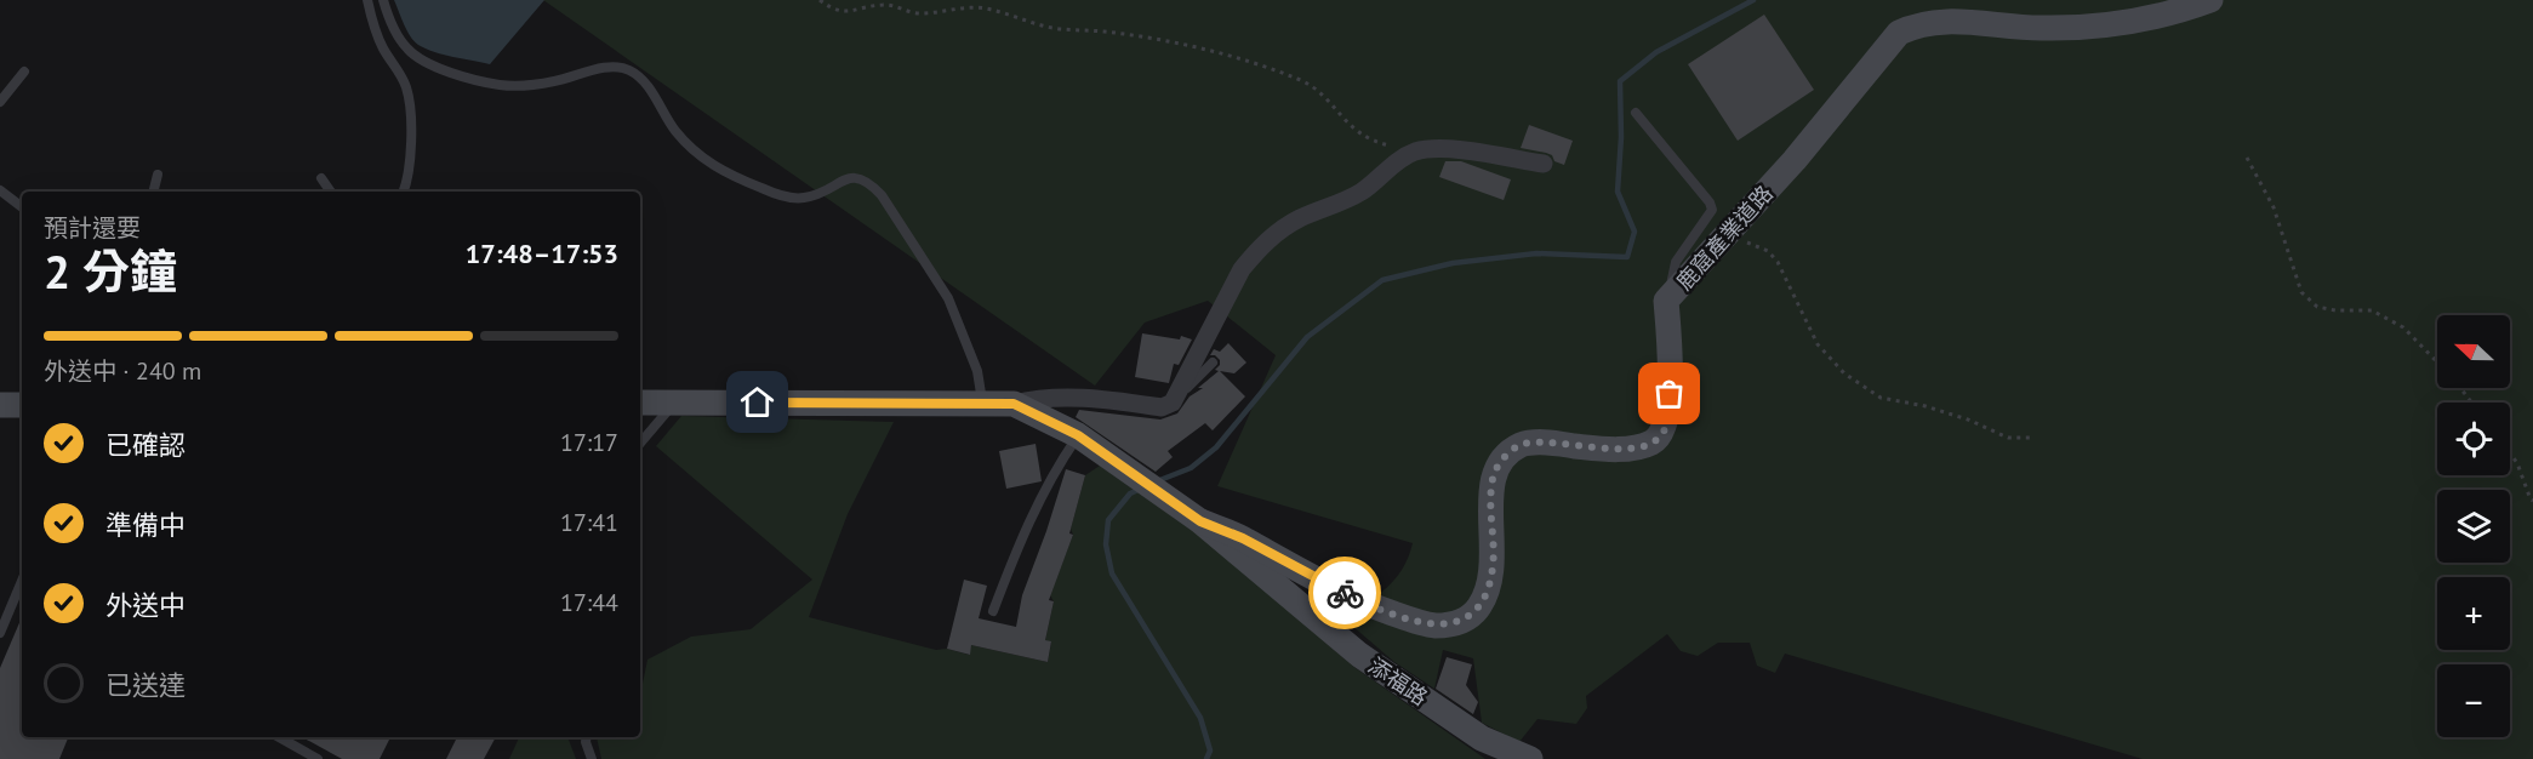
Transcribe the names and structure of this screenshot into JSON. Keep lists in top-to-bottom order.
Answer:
{
  "streets": {
    "street": ["鹿窟產業道路", "添福路"]
  },
  "crossings": [
    ["鹿窟產業道路", "添福路"]
  ],
  "north": "left",
  "page": {
    "heading": ["2 分鐘", "預計還要", "17:48–17:53"],
    "map_buttons": ["+", "−"],
    "bar": "外送中 · 240 m",
    "list": [
      ["已確認", "17:17"],
      ["準備中", "17:41"],
      ["外送中", "17:44"],
      "已送達"
    ]
  }
}
